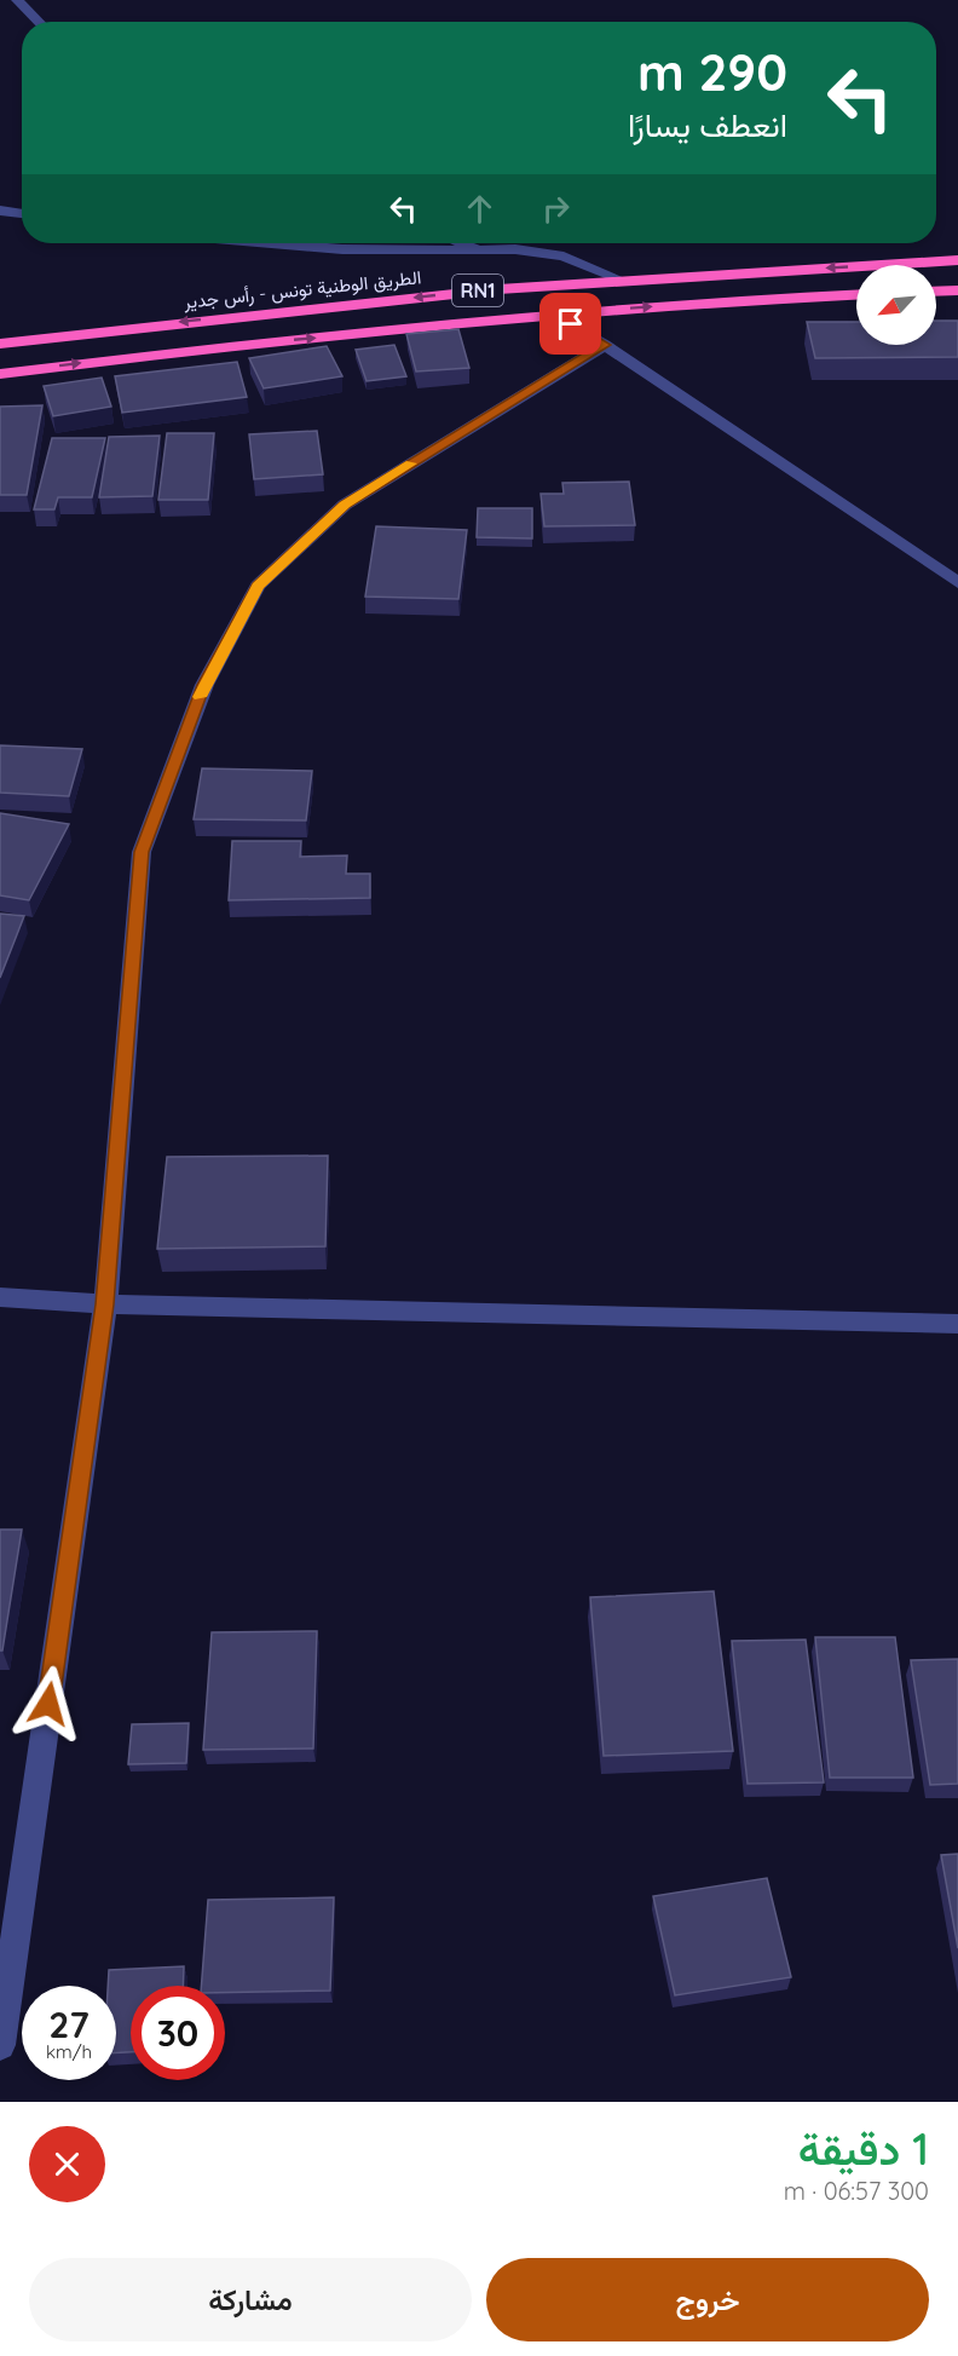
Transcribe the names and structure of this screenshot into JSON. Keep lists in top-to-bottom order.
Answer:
{
  "streets": {
    "highway": ["الطريق الوطنية تونس - رأس جدير", "RN1"]
  },
  "north": "bottom left",
  "page": {
    "turn": ["290 m", "انعطف يسارًا"],
    "speed": "27 km/h",
    "limit": "30",
    "heading": ["1 دقيقة", "300 m · 06:57"],
    "buttons": ["خروج", "مشاركة"]
  }
}
